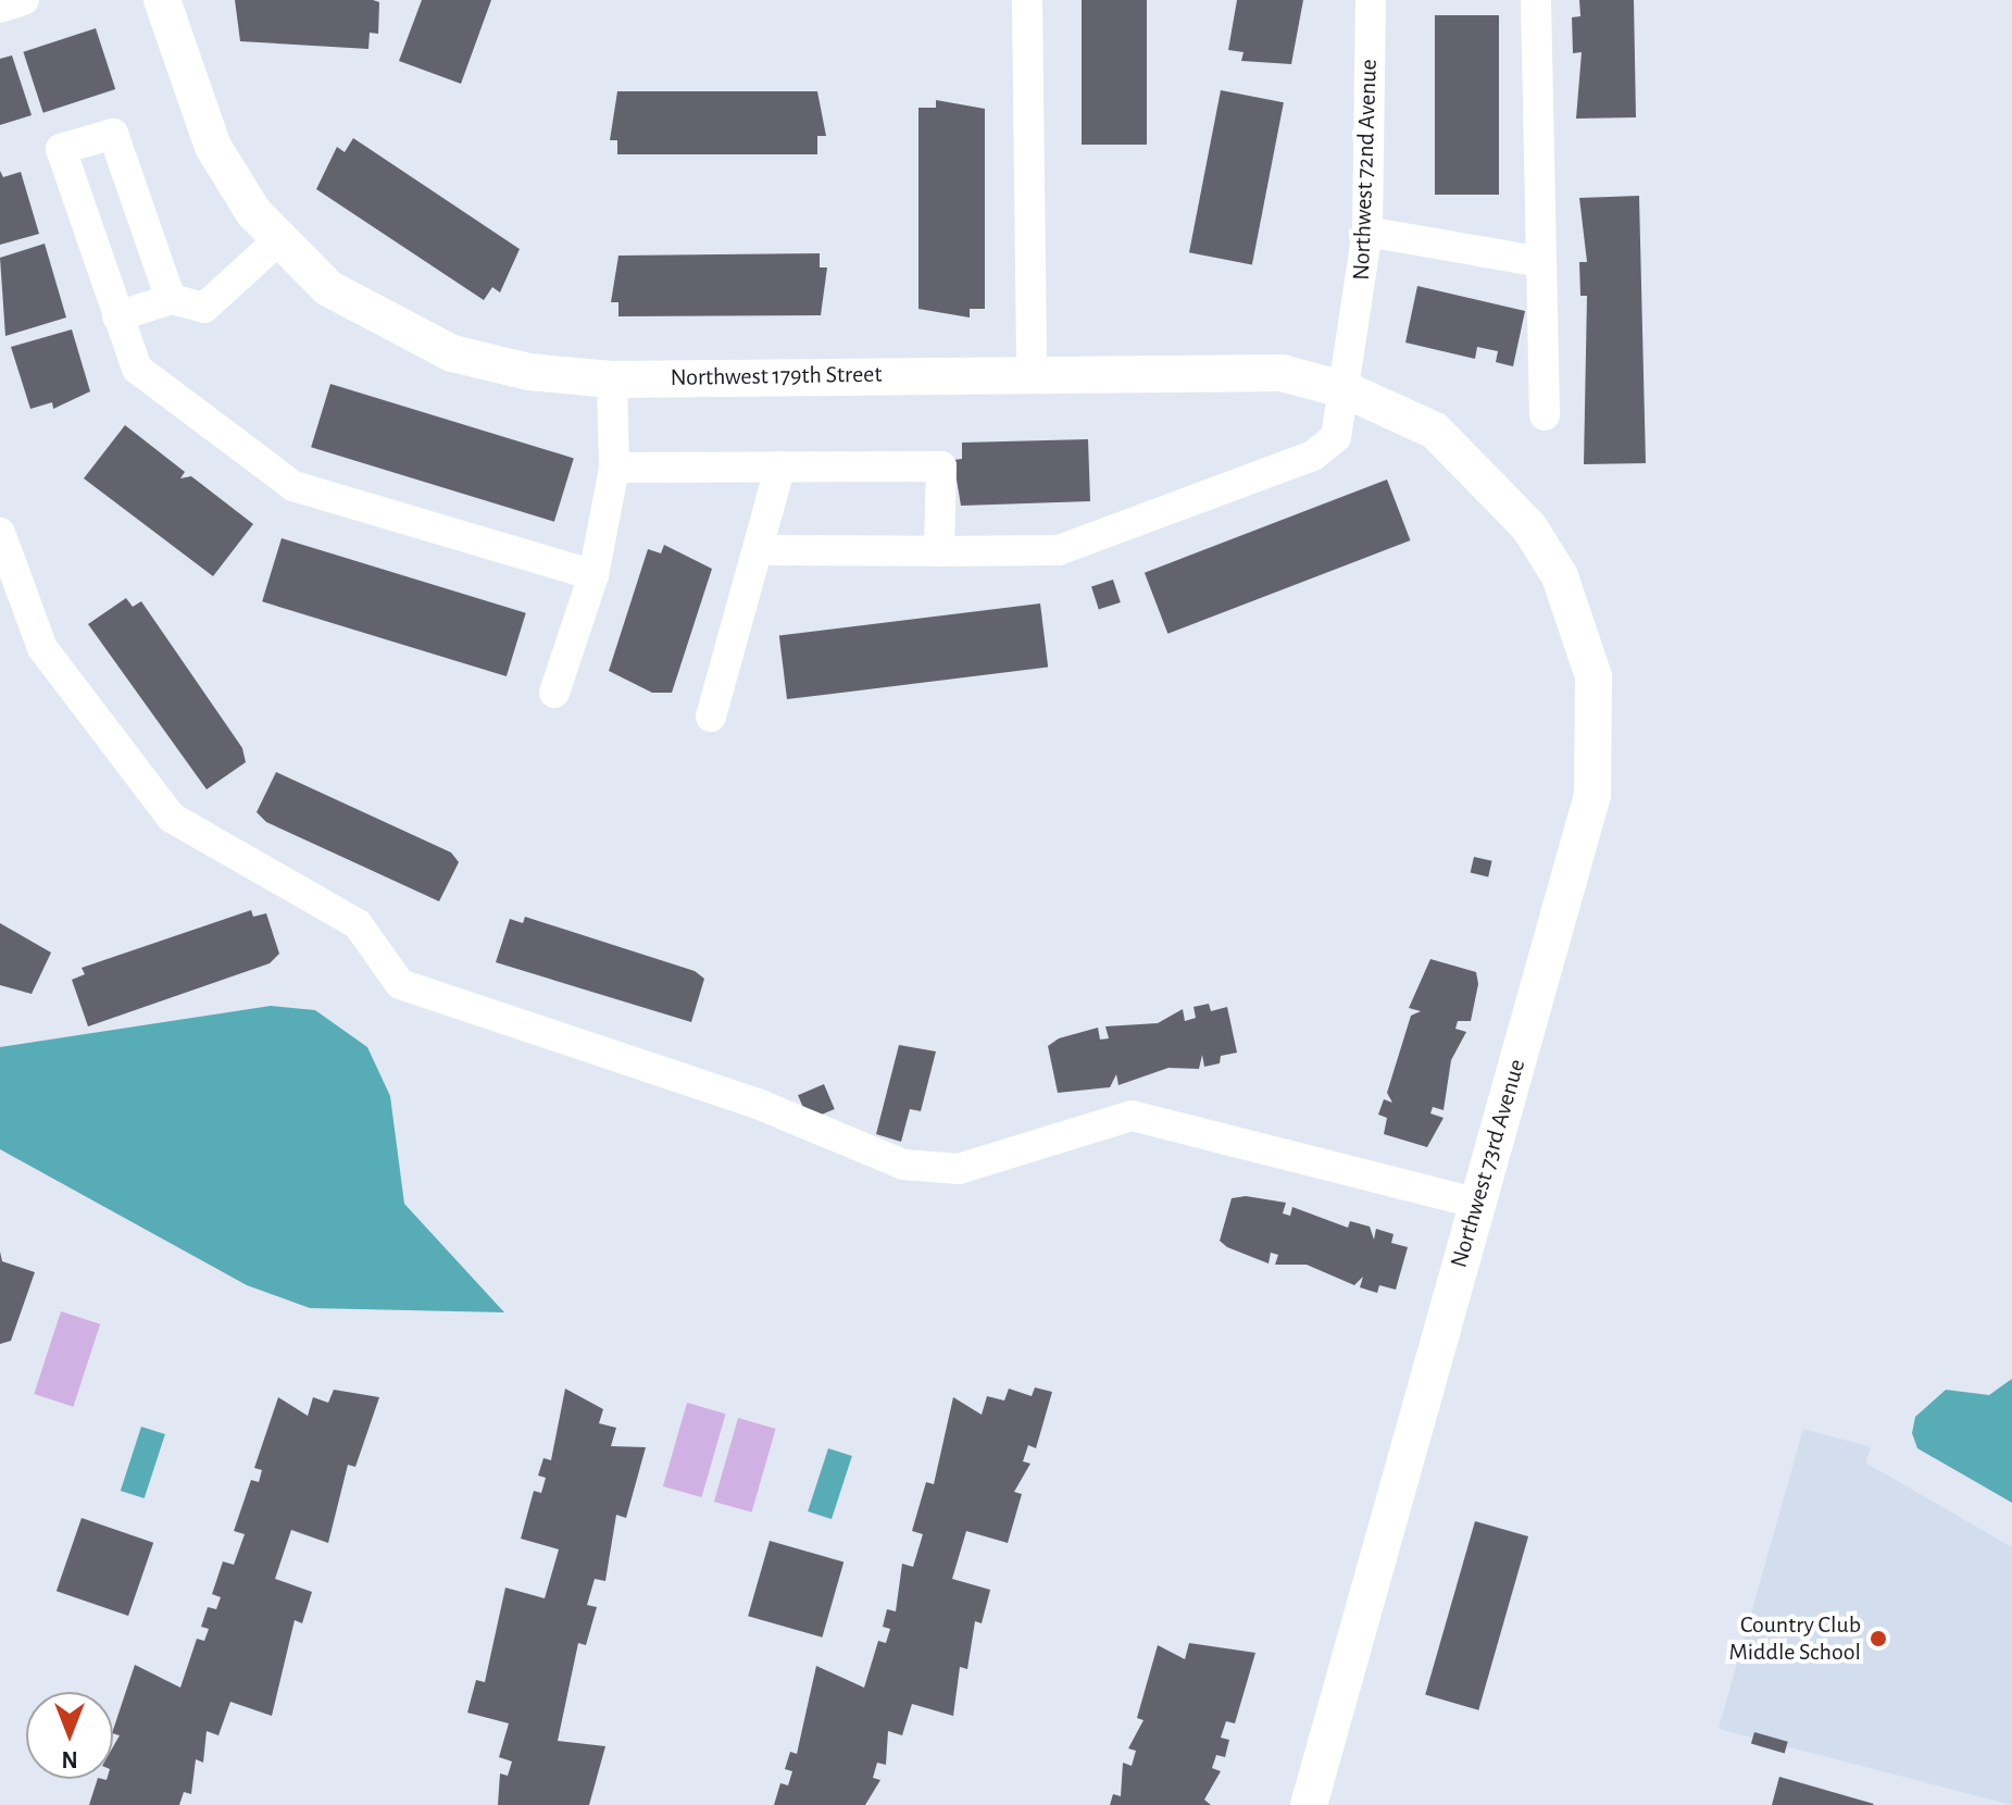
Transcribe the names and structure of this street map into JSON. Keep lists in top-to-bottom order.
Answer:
{
  "streets": {
    "street": ["Northwest 72nd Avenue", "Northwest 179th Street", "Northwest 73rd Avenue"]
  },
  "crossings": [
    ["Northwest 72nd Avenue", "Northwest 179th Street"],
    ["Northwest 179th Street", "Northwest 73rd Avenue"]
  ],
  "places": ["Country Club Middle School"],
  "north": "bottom"
}
